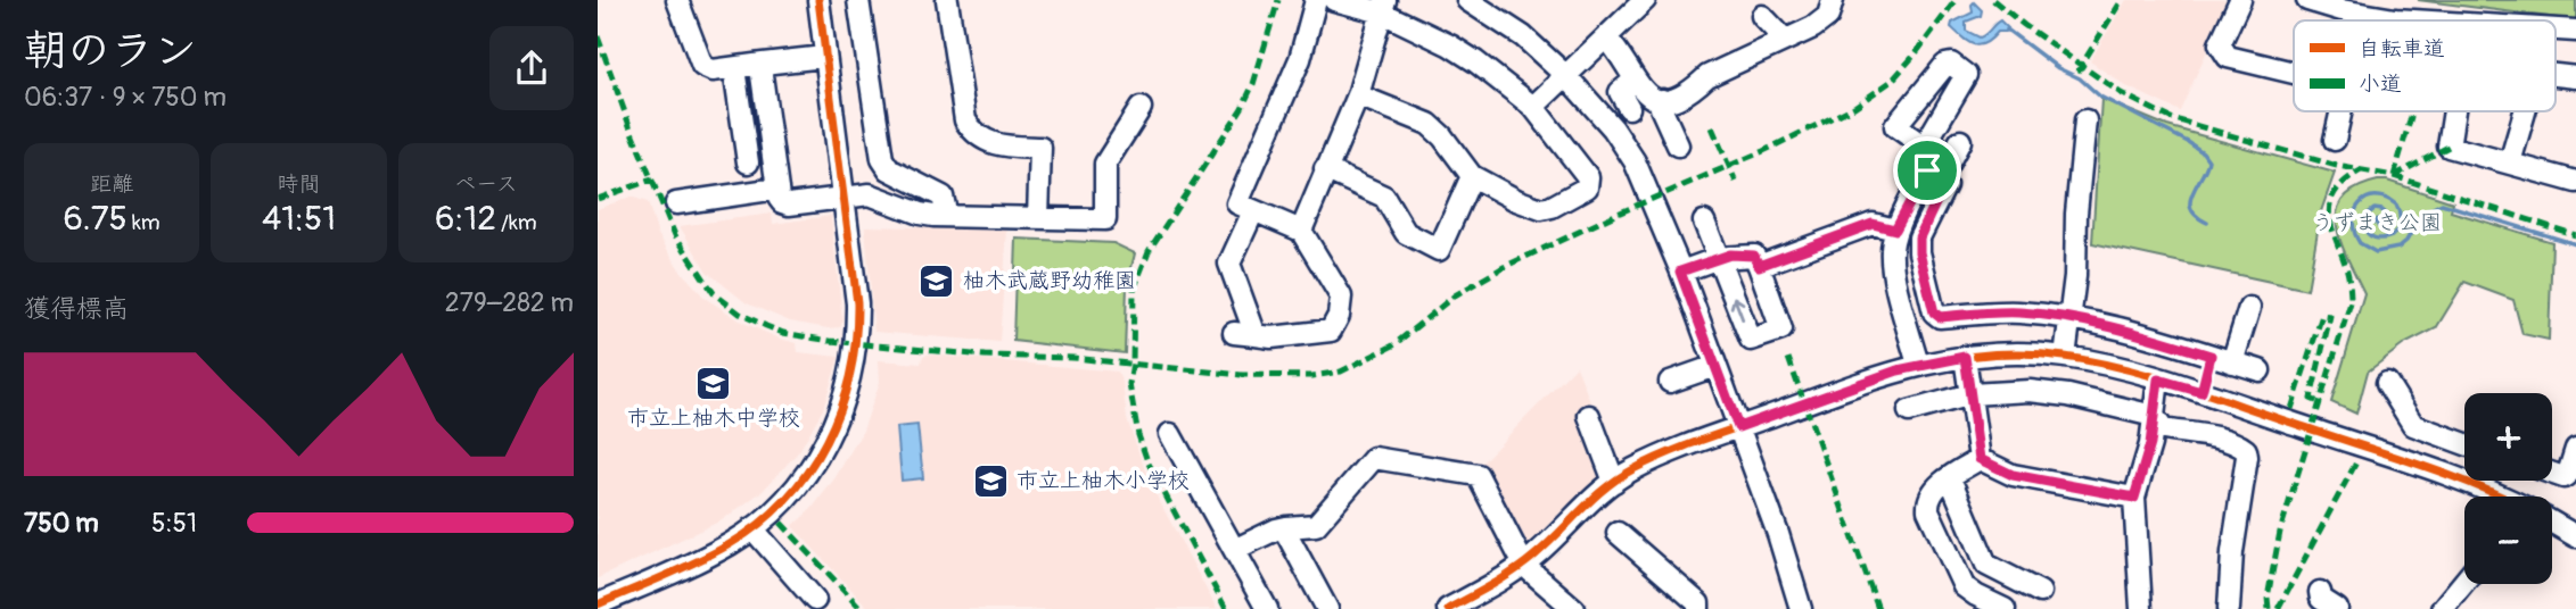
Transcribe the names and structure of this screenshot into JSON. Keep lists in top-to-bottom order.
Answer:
{
  "parks": ["うずまき公園"],
  "places": {
    "school or university": ["柚木武蔵野幼稚園", "市立上柚木中学校", "市立上柚木小学校"]
  },
  "legend": ["自転車道", "小道"],
  "page": {
    "heading": ["朝のラン", "06:37 · 9 × 750 m"],
    "stats": [
      ["距離", "6.75 km"],
      ["時間", "41:51"],
      ["ペース", "6:12 /km"]
    ],
    "chart": ["獲得標高", "279–282 m"],
    "map_buttons": ["+", "−"],
    "list": [
      {
        "name": "750 m",
        "note": "5:51"
      }
    ]
  }
}
